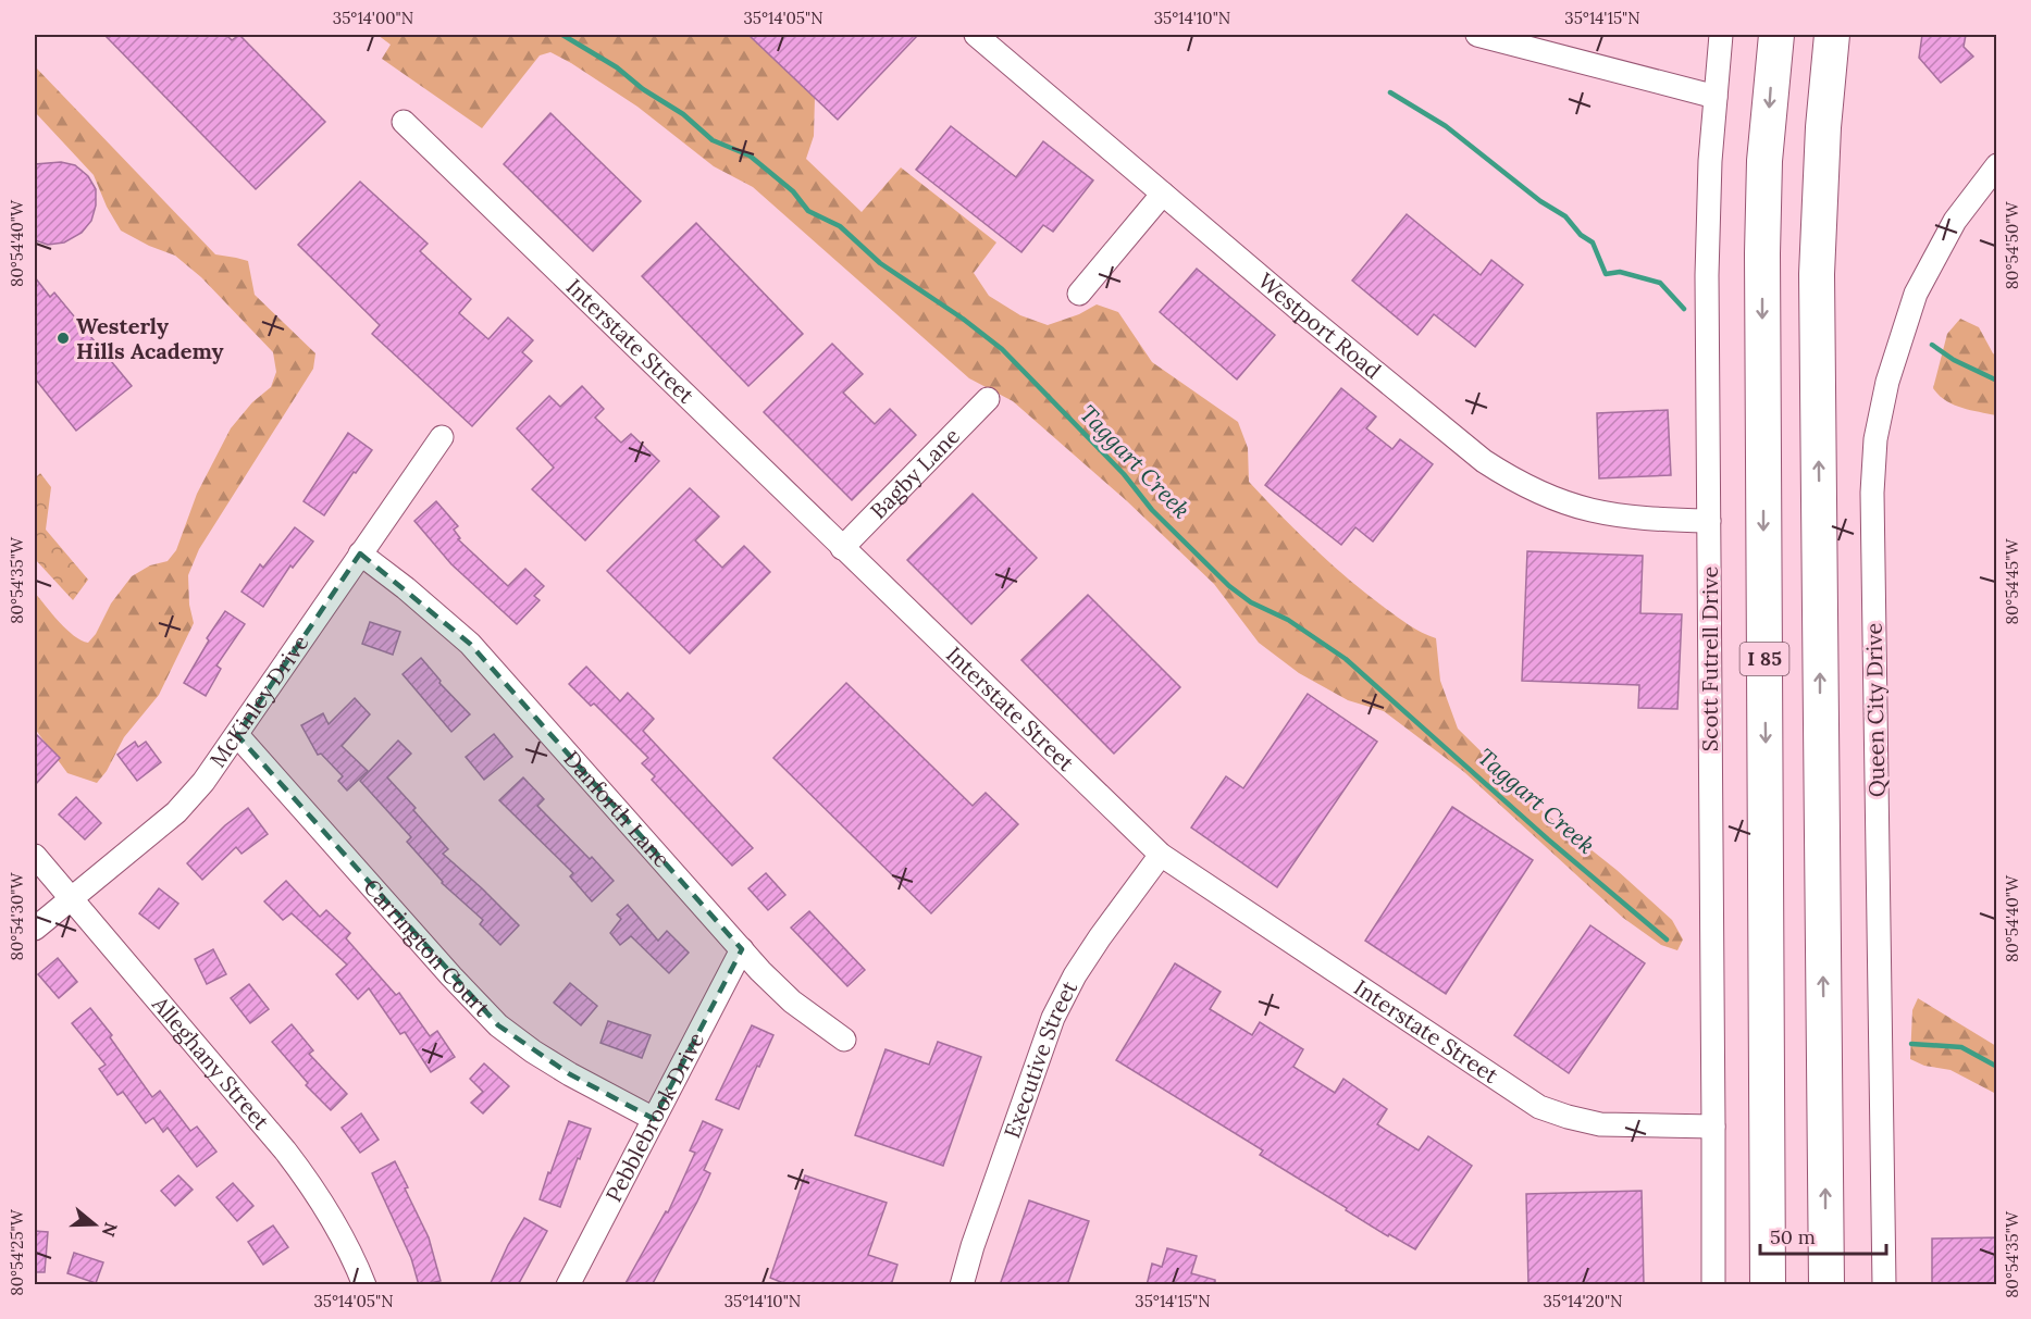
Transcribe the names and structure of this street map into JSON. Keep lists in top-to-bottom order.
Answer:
{
  "streets": {
    "highway": ["I 85"],
    "street": [
      "Westport Road",
      "Interstate Street",
      "Bagby Lane",
      "Scott Futrell Drive",
      "McKinley Drive",
      "Queen City Drive",
      "Danforth Lane",
      "Carrington Court",
      "Executive Street",
      "Alleghany Street",
      "Pebblebrook Drive"
    ]
  },
  "crossings": [
    ["Westport Road", "Scott Futrell Drive"],
    ["Interstate Street", "Bagby Lane"],
    ["Interstate Street", "Scott Futrell Drive"],
    ["Interstate Street", "Executive Street"],
    ["McKinley Drive", "Danforth Lane"],
    ["McKinley Drive", "Carrington Court"],
    ["McKinley Drive", "Alleghany Street"],
    ["Danforth Lane", "Pebblebrook Drive"],
    ["Carrington Court", "Pebblebrook Drive"]
  ],
  "water": ["Taggart Creek"],
  "places": ["Westerly Hills Academy"],
  "scale_bar": "50 m",
  "north": "right",
  "coordinates": [
    "35°14'00\"N",
    "35°14'05\"N",
    "35°14'10\"N",
    "35°14'15\"N",
    "80°54'40\"W",
    "80°54'50\"W",
    "80°54'35\"W",
    "80°54'45\"W",
    "80°54'30\"W",
    "80°54'25\"W",
    "35°14'20\"N"
  ]
}
